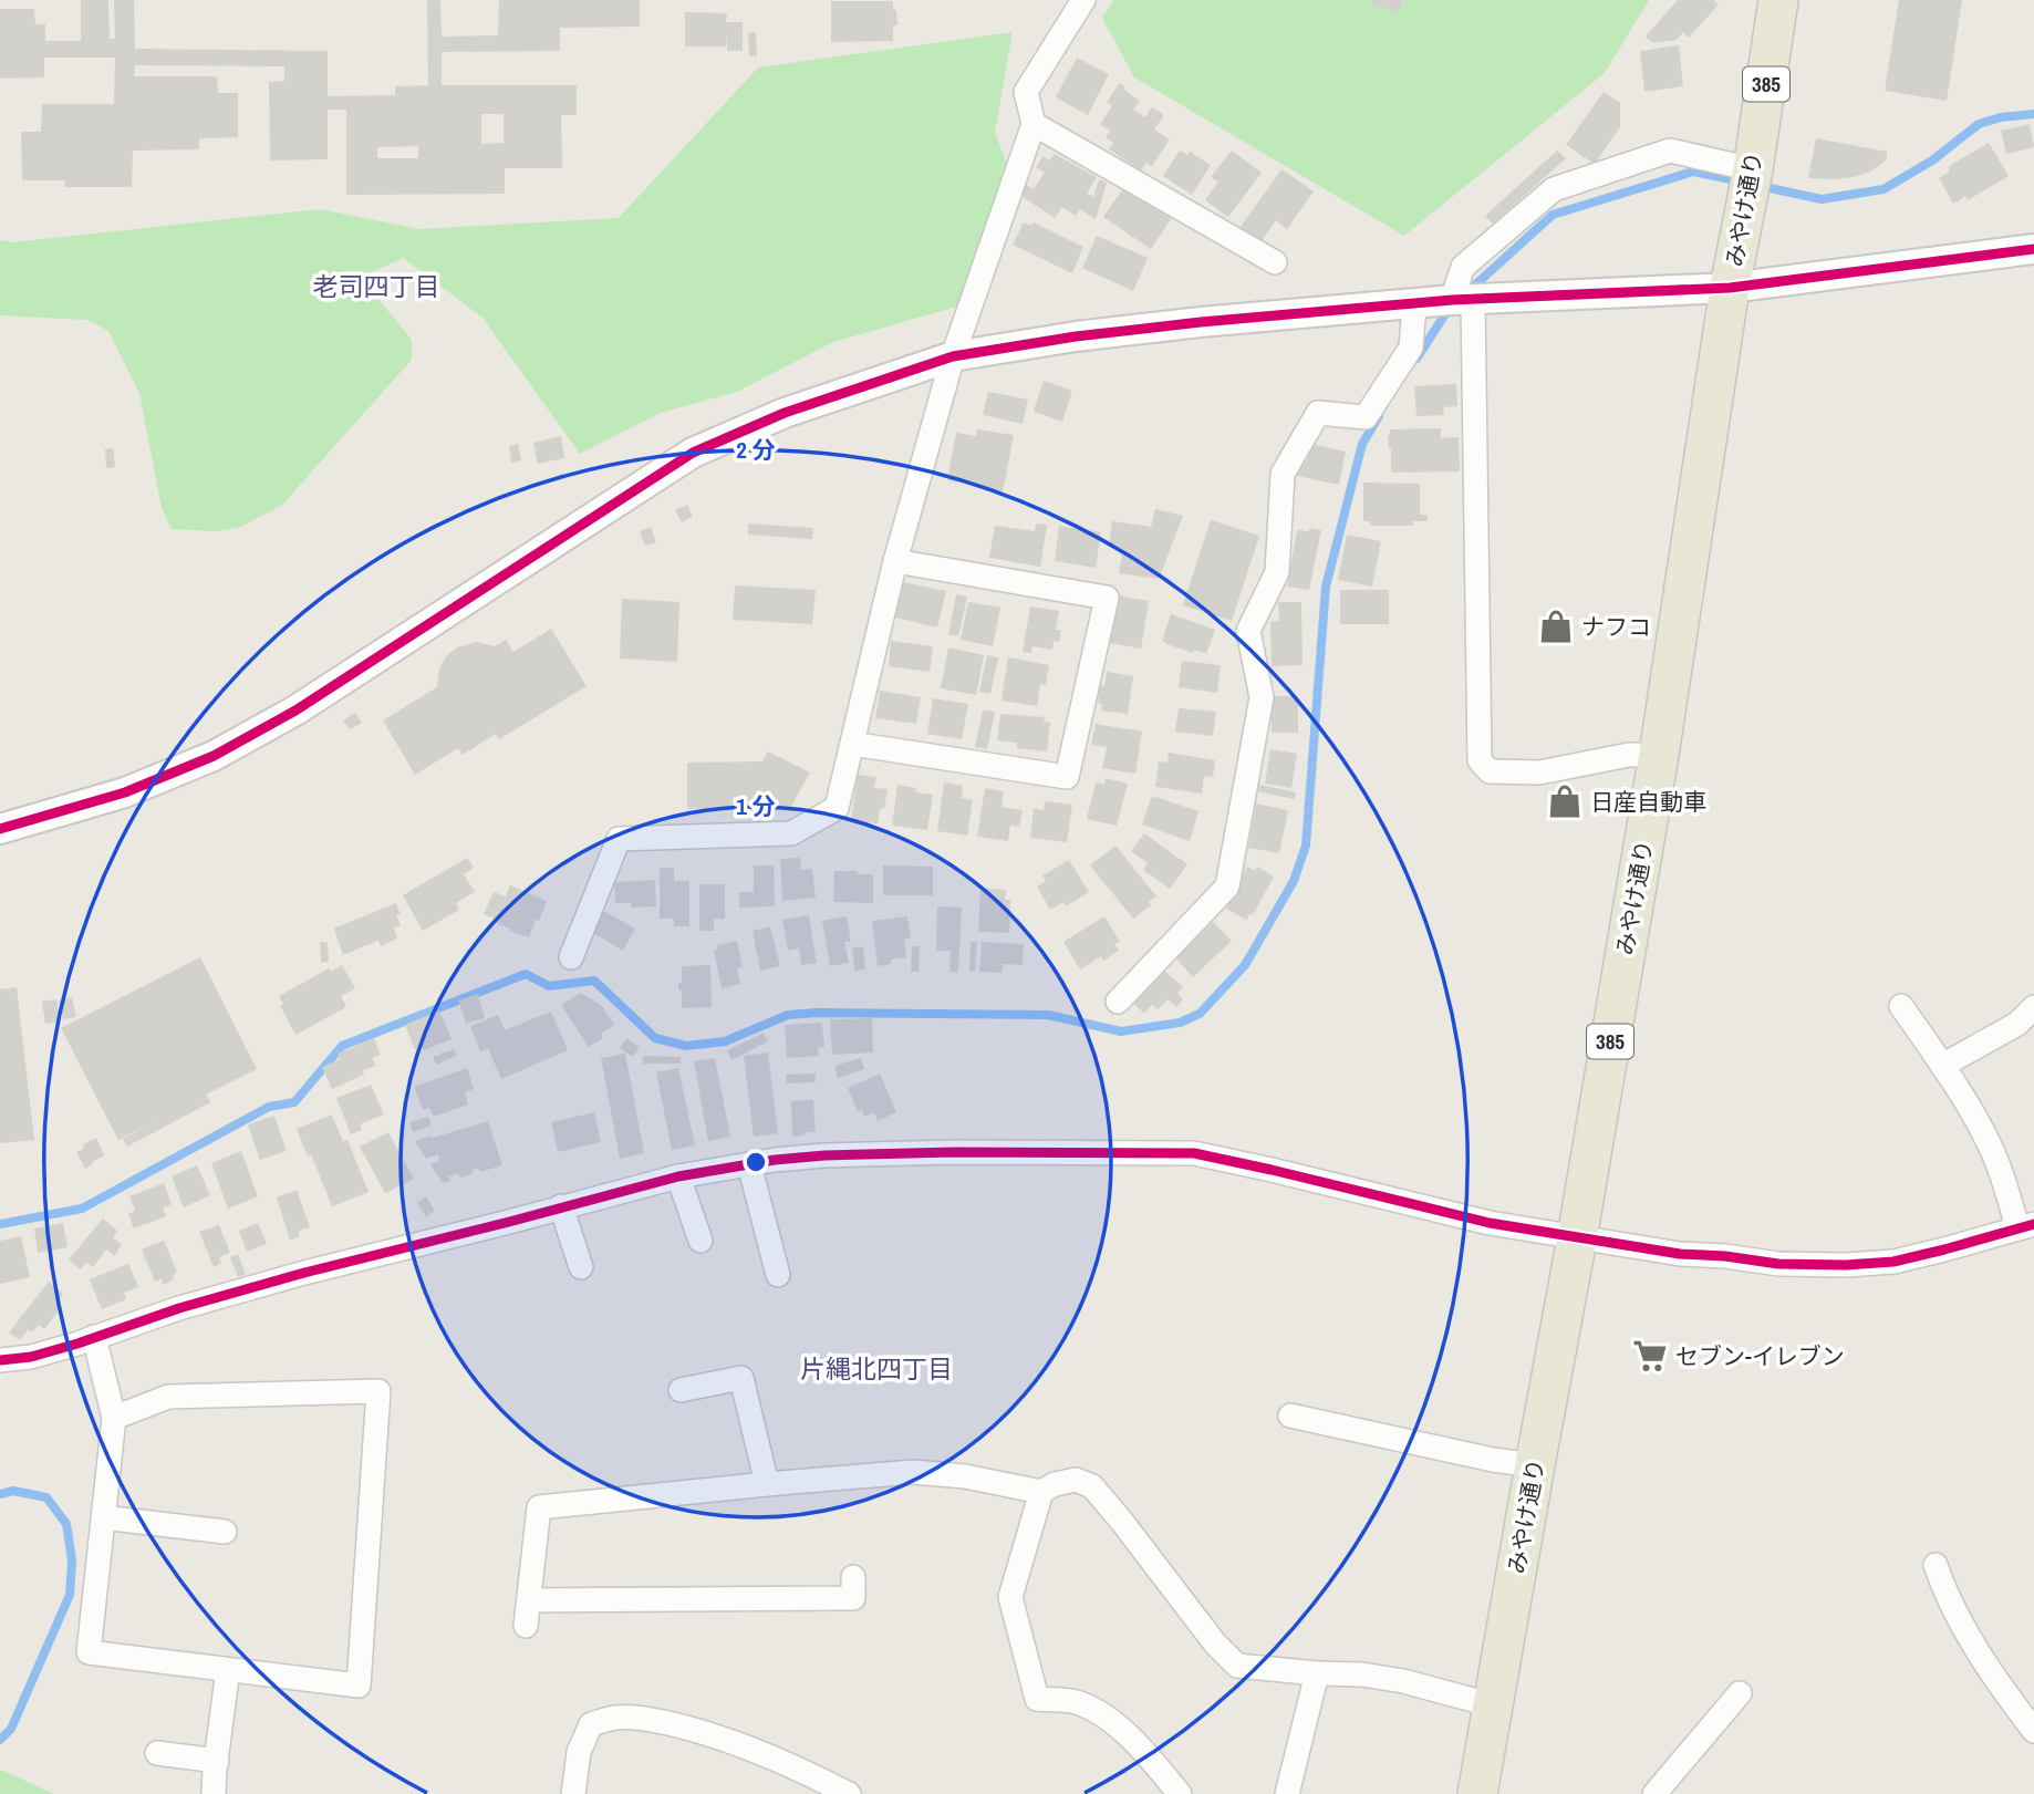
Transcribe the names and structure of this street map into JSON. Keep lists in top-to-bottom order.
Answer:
{
  "streets": {
    "highway": ["385", "みやけ通り"]
  },
  "districts": ["老司四丁目", "片縄北四丁目"],
  "places": {
    "shop": ["ナフコ", "日産自動車"],
    "supermarket": ["セブン-イレブン"]
  },
  "rings": ["2 分", "1 分"]
}
